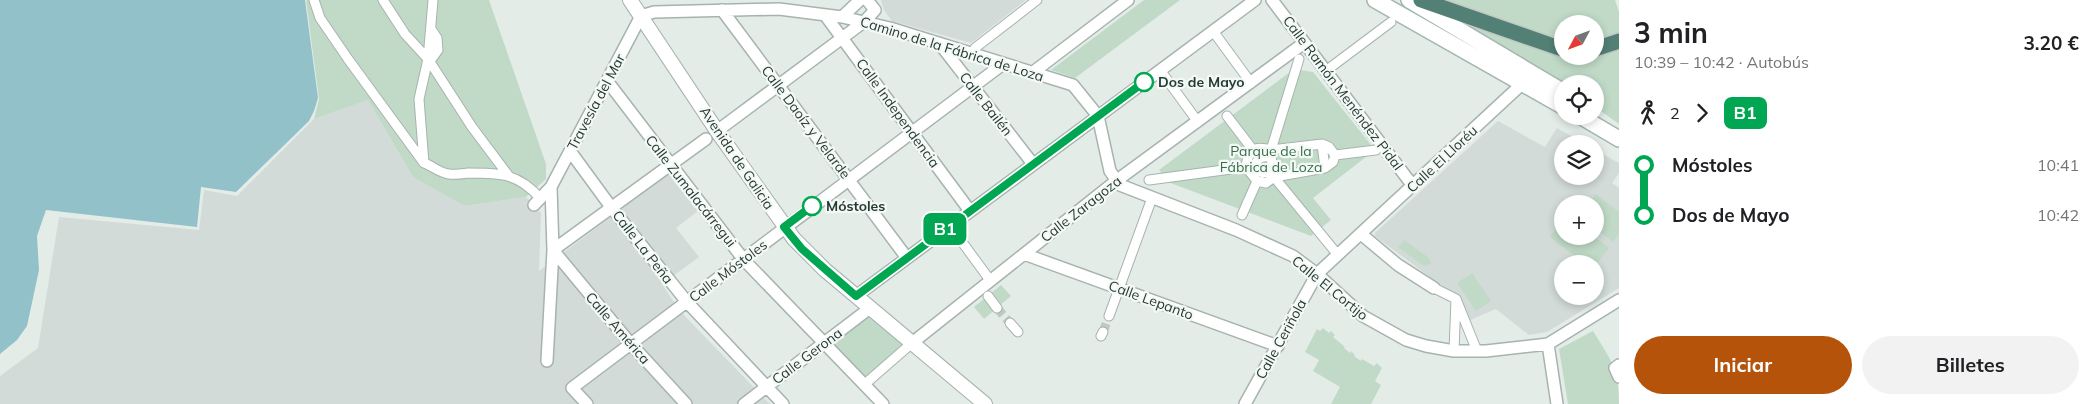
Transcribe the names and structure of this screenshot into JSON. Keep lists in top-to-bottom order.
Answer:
{
  "streets": {
    "street": [
      "Camino de la Fábrica de Loza",
      "Calle Ramón Menéndez Pidal",
      "Travesía del Mar",
      "Calle Bailén",
      "Calle Independencia",
      "Calle Daoíz y Velarde",
      "Avenida de Galicia",
      "Calle El Lloréu",
      "Calle Zumalacárregui",
      "Calle Zaragoza",
      "Calle La Peña",
      "Calle Móstoles",
      "Calle El Cortijo",
      "Calle Lepanto",
      "Calle América",
      "Calle Ceriñola",
      "Calle Gerona"
    ]
  },
  "crossings": [
    ["Camino de la Fábrica de Loza", "Travesía del Mar"],
    ["Camino de la Fábrica de Loza", "Calle Bailén"],
    ["Camino de la Fábrica de Loza", "Calle Independencia"],
    ["Camino de la Fábrica de Loza", "Calle Daoíz y Velarde"],
    ["Camino de la Fábrica de Loza", "Avenida de Galicia"],
    ["Camino de la Fábrica de Loza", "Calle Móstoles"],
    ["Calle Ramón Menéndez Pidal", "Calle El Lloréu"],
    ["Calle Ramón Menéndez Pidal", "Calle Zaragoza"],
    ["Travesía del Mar", "Avenida de Galicia"],
    ["Travesía del Mar", "Calle Zumalacárregui"],
    ["Travesía del Mar", "Calle La Peña"],
    ["Travesía del Mar", "Calle América"],
    ["Calle Bailén", "Calle Móstoles"],
    ["Calle Independencia", "Calle Móstoles"],
    ["Calle Daoíz y Velarde", "Calle Móstoles"],
    ["Avenida de Galicia", "Calle Zaragoza"],
    ["Avenida de Galicia", "Calle Móstoles"],
    ["Avenida de Galicia", "Calle Gerona"],
    ["Calle El Lloréu", "Calle El Cortijo"],
    ["Calle El Lloréu", "Calle Ceriñola"],
    ["Calle Zumalacárregui", "Calle Zaragoza"],
    ["Calle Zumalacárregui", "Calle Móstoles"],
    ["Calle Zumalacárregui", "Calle Gerona"],
    ["Calle Zaragoza", "Calle El Cortijo"],
    ["Calle Zaragoza", "Calle Lepanto"],
    ["Calle La Peña", "Calle Móstoles"],
    ["Calle La Peña", "Calle Gerona"],
    ["Calle Móstoles", "Calle América"],
    ["Calle El Cortijo", "Calle Ceriñola"],
    ["Calle Lepanto", "Calle Ceriñola"]
  ],
  "parks": ["Parque de la Fábrica de Loza"],
  "places": ["Dos de Mayo", "Móstoles"],
  "lines": ["bus line B1"],
  "north": "bottom left",
  "page": {
    "on_map": "B1",
    "heading": ["3 min", "10:39 – 10:42 · Autobús", "3.20 €"],
    "map_buttons": ["+", "−"],
    "legs": ["2", "B1"],
    "list": [
      {
        "name": "Móstoles",
        "value": "10:41"
      },
      {
        "name": "Dos de Mayo",
        "value": "10:42"
      }
    ],
    "buttons": ["Iniciar", "Billetes"]
  }
}
